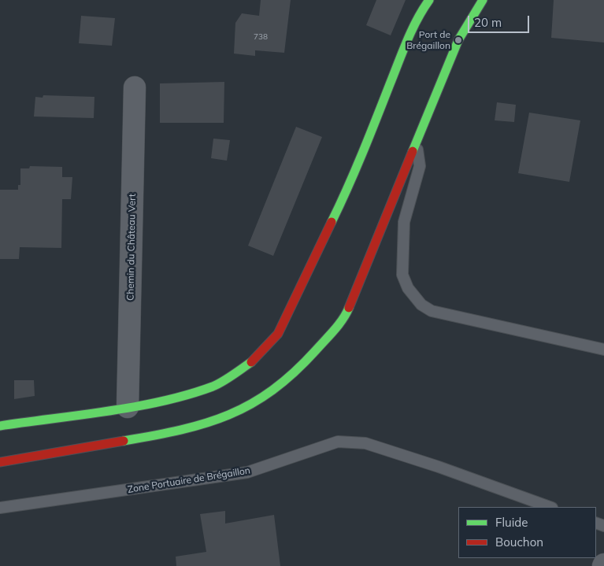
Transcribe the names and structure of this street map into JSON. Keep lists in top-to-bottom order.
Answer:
{
  "streets": {
    "street": ["Chemin du Château Vert"],
    "lane": ["Zone Portuaire de Brégaillon"]
  },
  "places": ["Port de Brégaillon"],
  "house_numbers": ["738"],
  "legend": ["Fluide", "Bouchon"],
  "scale_bar": "20 m"
}
